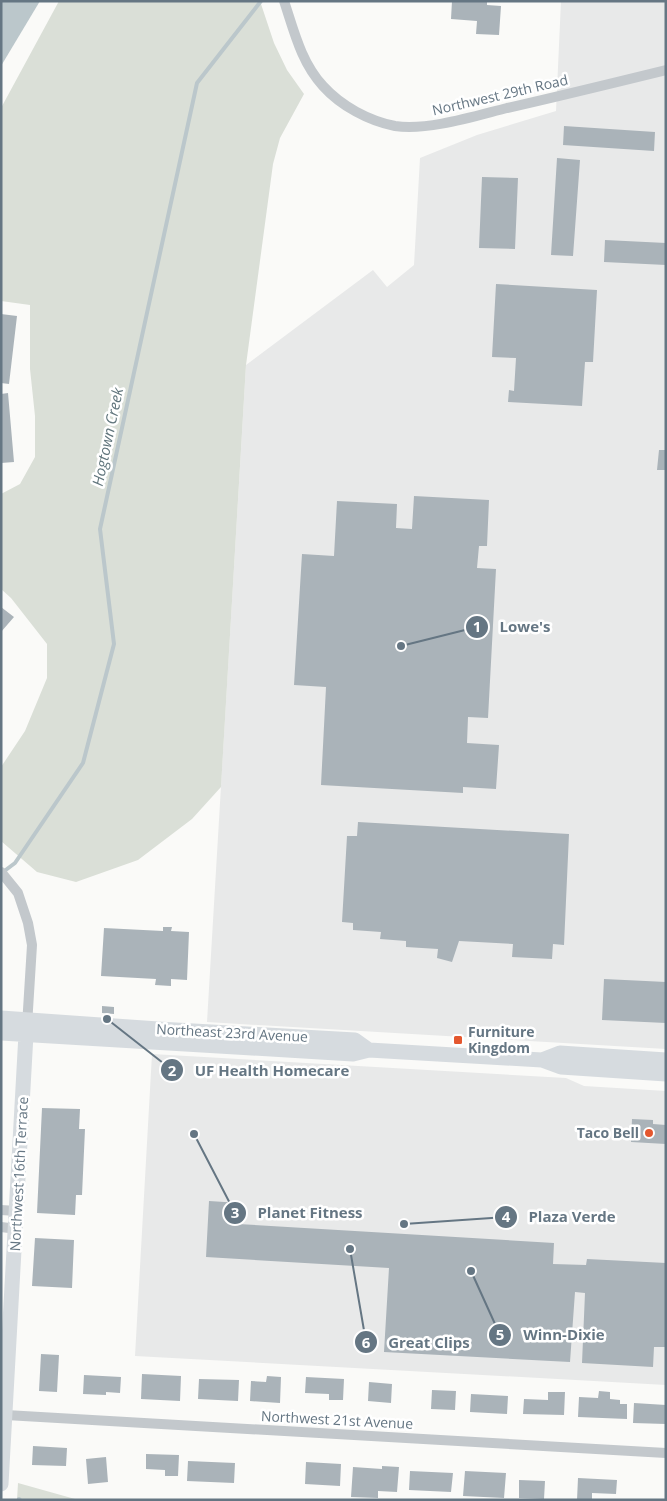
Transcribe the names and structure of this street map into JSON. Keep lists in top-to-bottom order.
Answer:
{
  "streets": {
    "street": [
      "Northwest 29th Road",
      "Northeast 23rd Avenue",
      "Northwest 16th Terrace",
      "Northwest 21st Avenue"
    ]
  },
  "crossings": [
    ["Northeast 23rd Avenue", "Northwest 16th Terrace"],
    ["Northwest 16th Terrace", "Northwest 21st Avenue"]
  ],
  "water": ["Hogtown Creek"],
  "places": {
    "other": [
      "Lowe's",
      "UF Health Homecare",
      "Taco Bell",
      "Planet Fitness",
      "Plaza Verde",
      "Great Clips",
      "Winn-Dixie"
    ],
    "transit": ["Furniture Kingdom"]
  }
}
